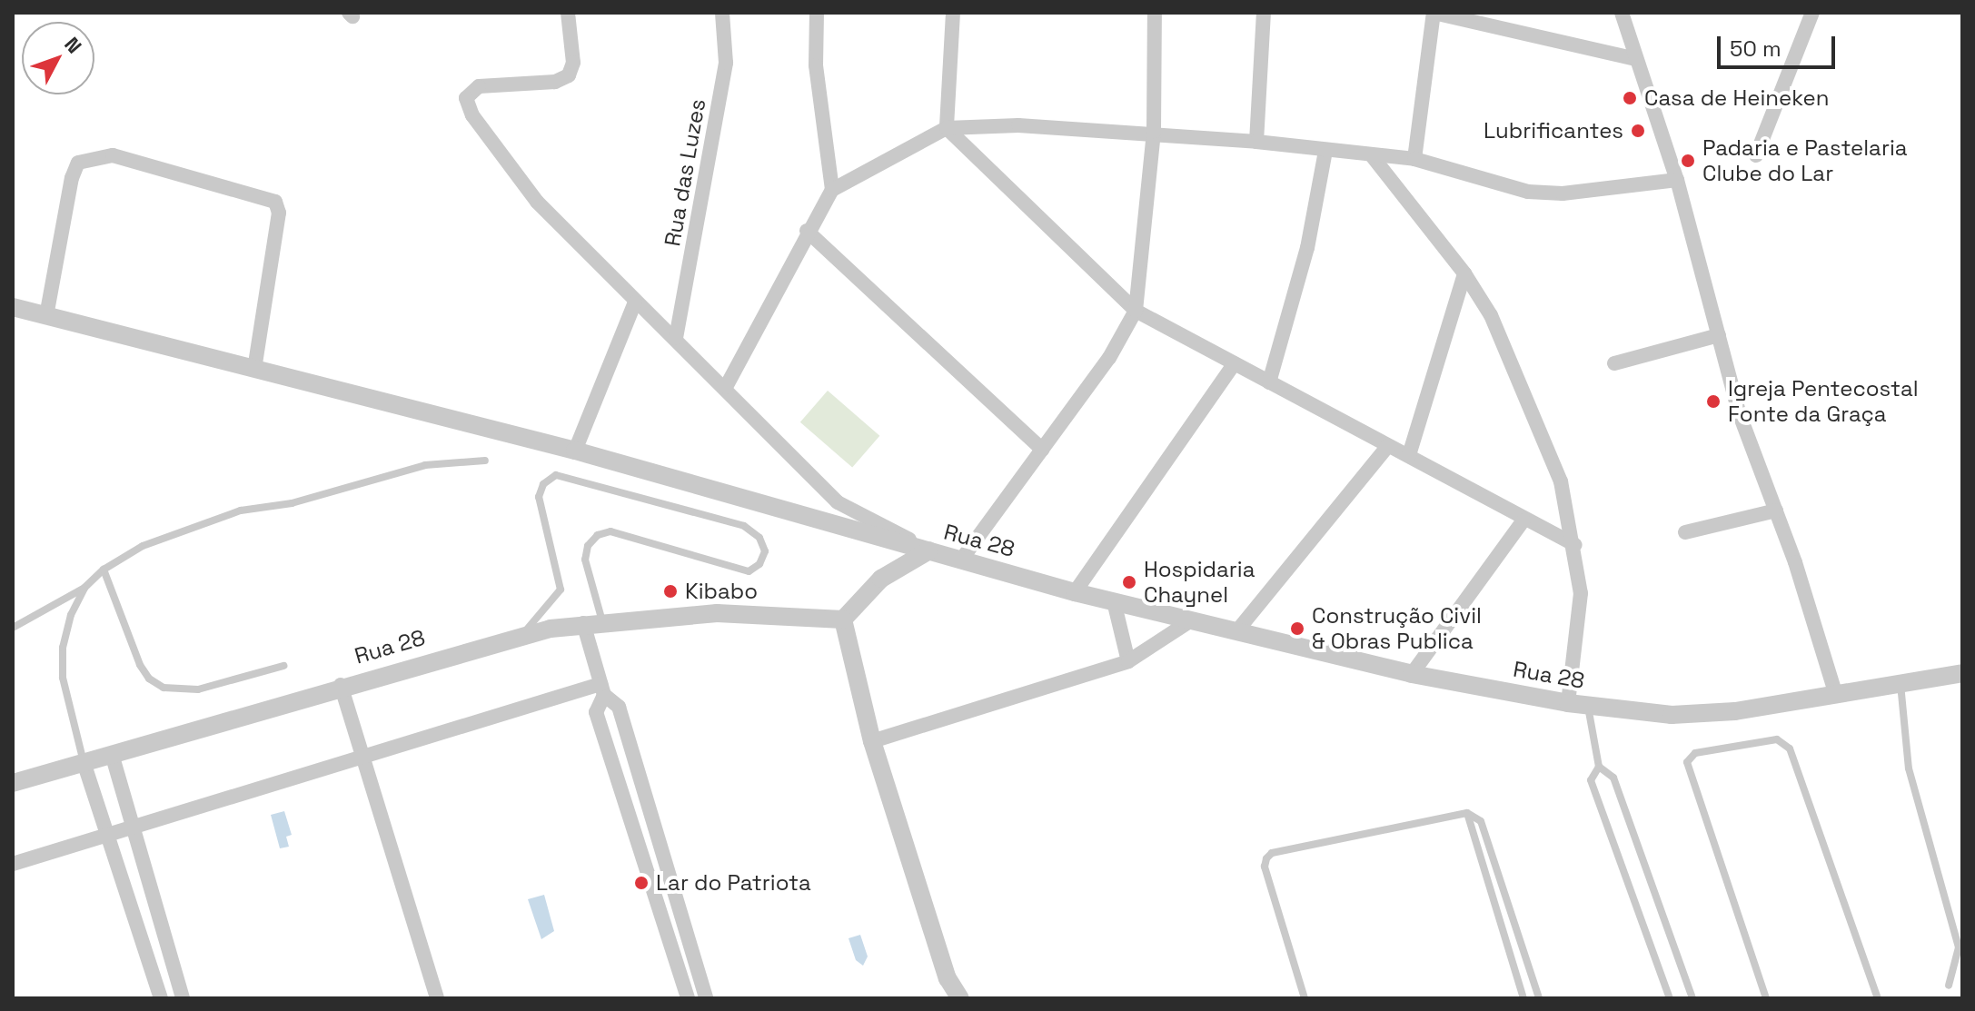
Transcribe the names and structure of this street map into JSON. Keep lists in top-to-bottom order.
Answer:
{
  "streets": {
    "street": ["Rua das Luzes", "Rua 28"]
  },
  "places": [
    "Casa de Heineken",
    "Lubrificantes",
    "Padaria e Pastelaria Clube do Lar",
    "Igreja Pentecostal Fonte da Graça",
    "Hospidaria Chaynel",
    "Kibabo",
    "Construção Civil & Obras Publica",
    "Lar do Patriota"
  ],
  "scale_bar": "50 m",
  "north": "top right"
}
